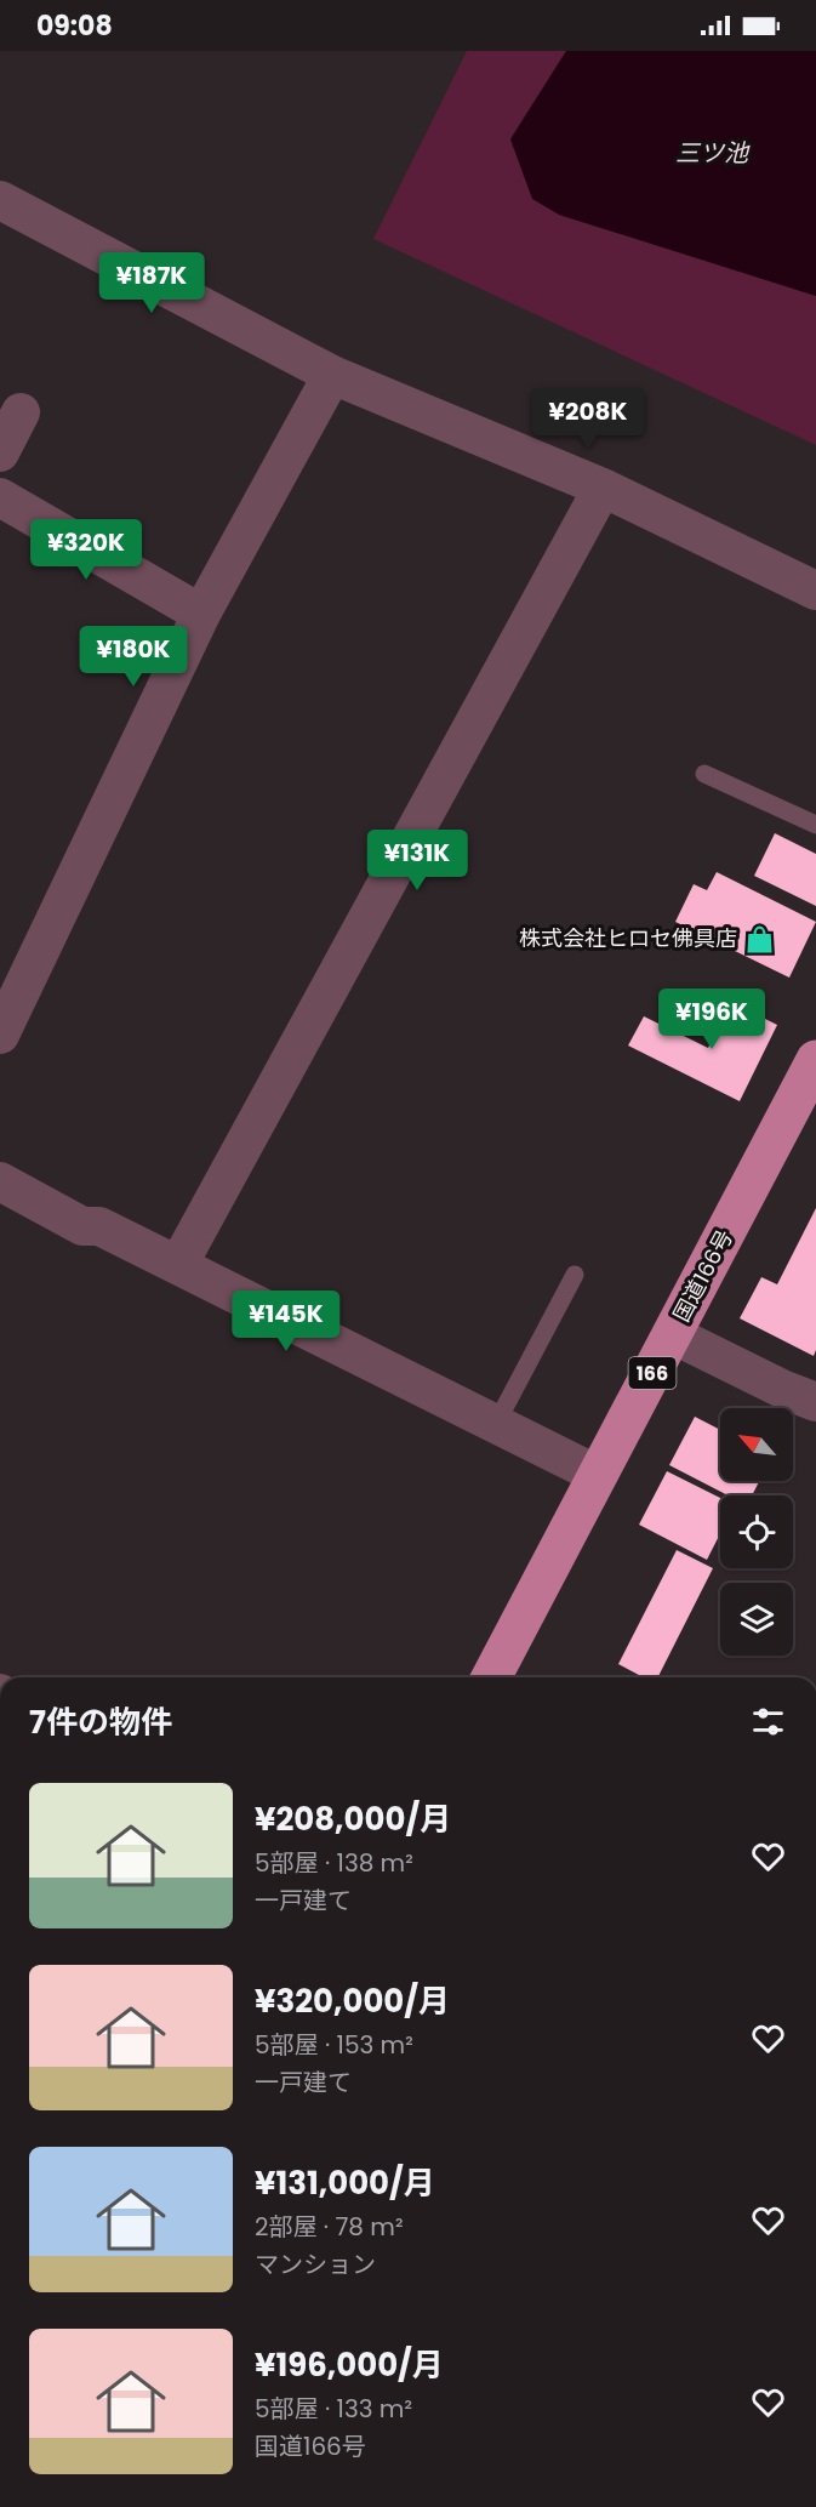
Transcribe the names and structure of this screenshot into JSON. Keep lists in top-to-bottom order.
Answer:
{
  "streets": {
    "highway": ["国道166号", "166"]
  },
  "water": ["三ツ池"],
  "places": {
    "shop": ["株式会社ヒロセ佛具店"]
  },
  "north": "top left",
  "page": {
    "status": "09:08",
    "price": [
      "¥187K",
      "¥208K",
      "¥320K",
      "¥180K",
      "¥131K",
      "¥196K",
      "¥145K"
    ],
    "heading": "7件の物件",
    "list": [
      {
        "name": "¥208,000/月",
        "note": "5部屋 · 138 m² · 一戸建て"
      },
      {
        "name": "¥320,000/月",
        "note": "5部屋 · 153 m² · 一戸建て"
      },
      {
        "name": "¥131,000/月",
        "note": "2部屋 · 78 m² · マンション"
      },
      {
        "name": "¥196,000/月",
        "note": "5部屋 · 133 m² · 国道166号"
      }
    ]
  }
}
